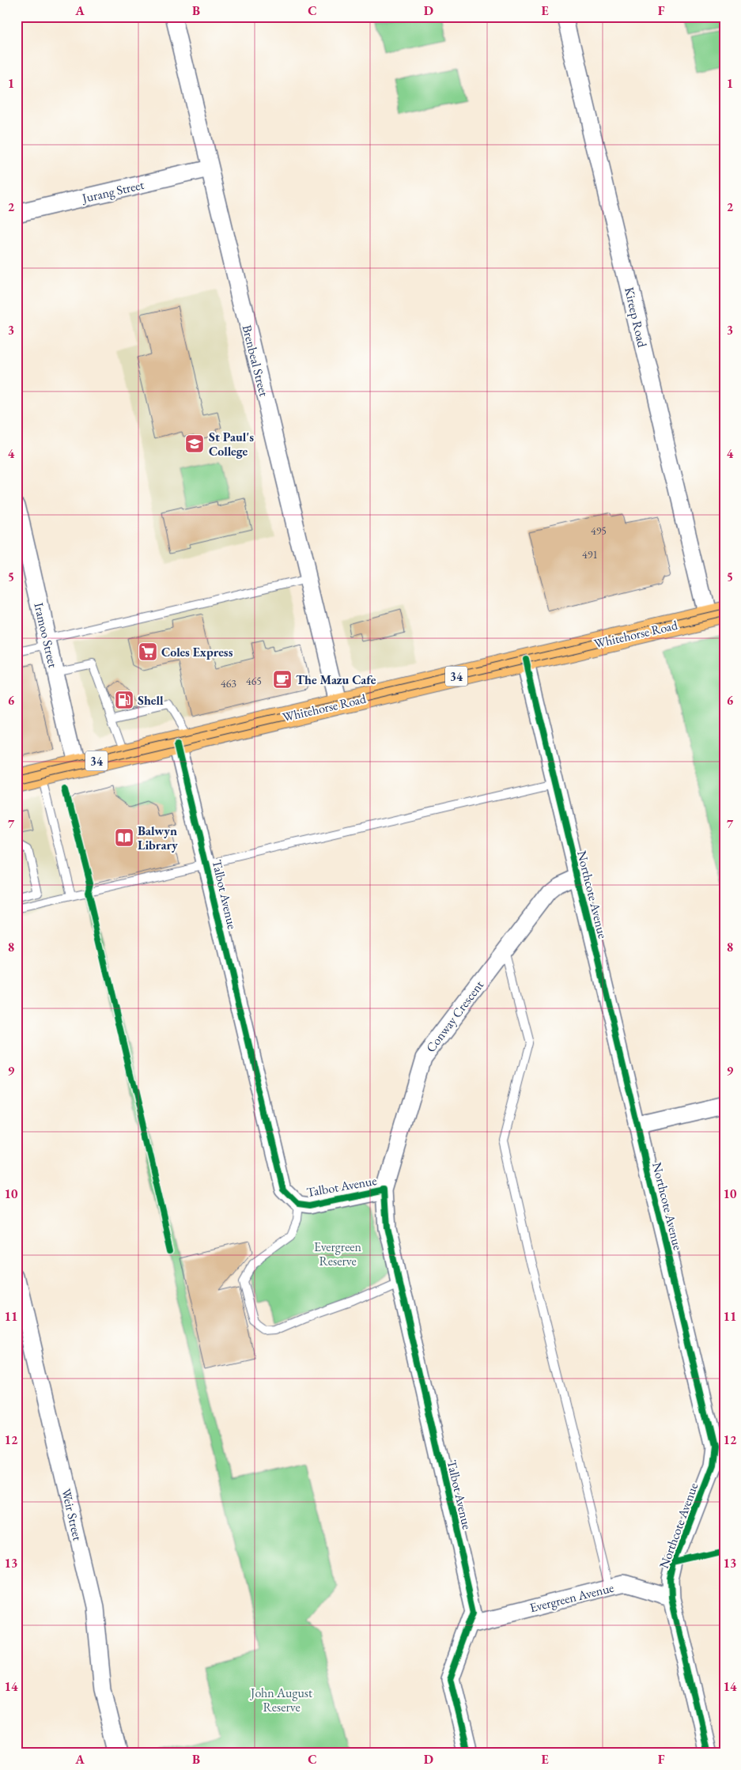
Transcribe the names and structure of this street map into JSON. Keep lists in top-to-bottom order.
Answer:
{
  "streets": {
    "main road": ["Whitehorse Road", "34"],
    "street": [
      "Jurang Street",
      "Kireep Road",
      "Brenbeal Street",
      "Iramoo Street",
      "Talbot Avenue",
      "Northcote Avenue",
      "Conway Crescent",
      "Weir Street",
      "Evergreen Avenue"
    ]
  },
  "crossings": [
    ["Jurang Street", "Brenbeal Street"],
    ["Kireep Road", "Whitehorse Road"],
    ["Brenbeal Street", "Whitehorse Road"],
    ["Whitehorse Road", "Iramoo Street"],
    ["Whitehorse Road", "Talbot Avenue"],
    ["Whitehorse Road", "Northcote Avenue"],
    ["Talbot Avenue", "Conway Crescent"],
    ["Talbot Avenue", "Evergreen Avenue"],
    ["Northcote Avenue", "Conway Crescent"],
    ["Northcote Avenue", "Evergreen Avenue"]
  ],
  "parks": ["Evergreen Reserve", "John August Reserve"],
  "places": {
    "school or university": ["St Paul's College"],
    "supermarket": ["Coles Express"],
    "cafe": ["The Mazu Cafe"],
    "fuel station": ["Shell"],
    "library": ["Balwyn Library"]
  },
  "house_numbers": [
    "495",
    "491",
    "465",
    "463"
  ],
  "grid": {
    "columns": [
      "A",
      "B",
      "C",
      "D",
      "E",
      "F"
    ],
    "rows": [
      "1",
      "2",
      "3",
      "4",
      "5",
      "6",
      "7",
      "8",
      "9",
      "10",
      "11",
      "12",
      "13",
      "14"
    ]
  }
}
